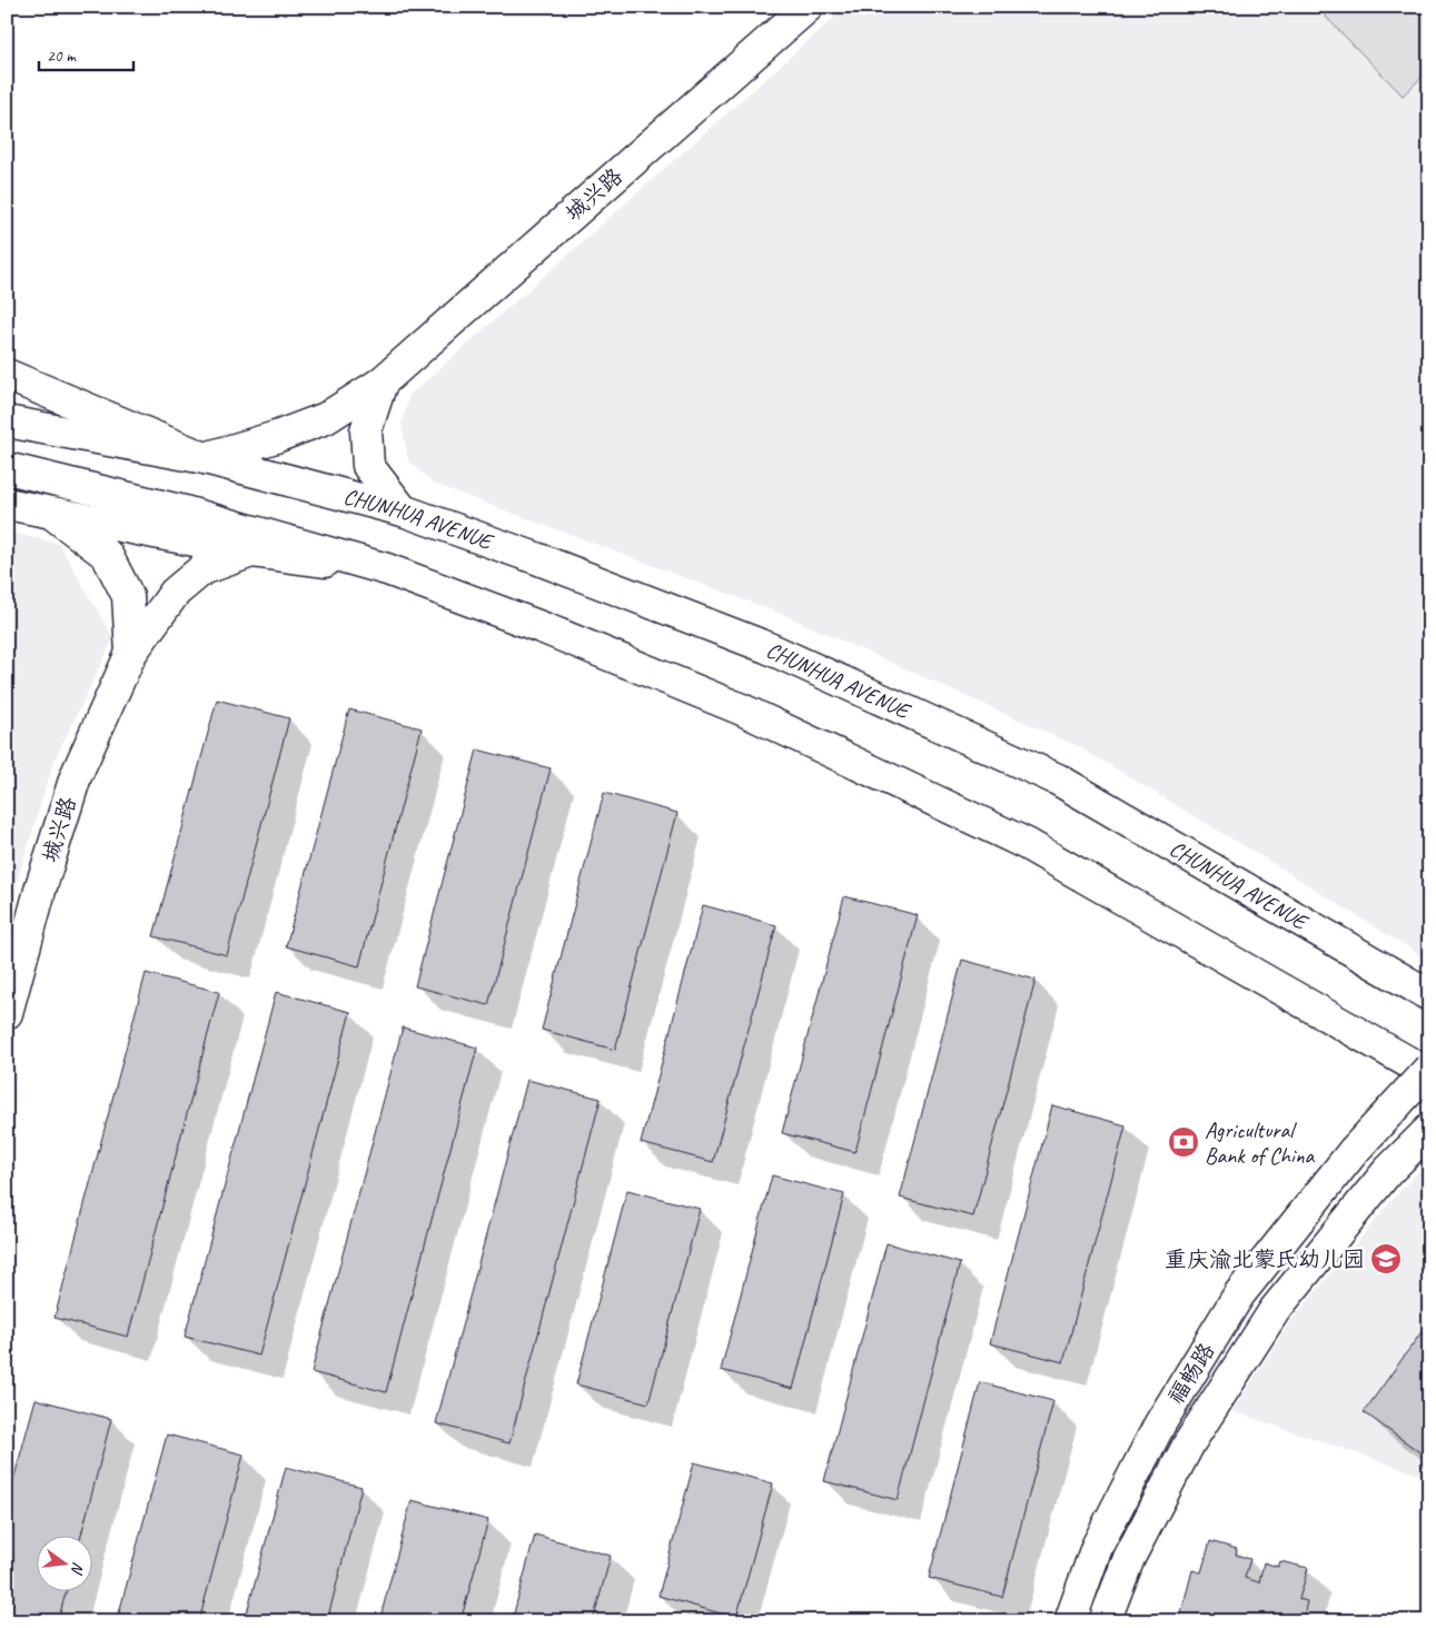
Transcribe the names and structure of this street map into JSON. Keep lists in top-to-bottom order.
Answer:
{
  "streets": {
    "main road": ["城兴路", "CHUNHUA AVENUE", "福畅路"]
  },
  "crossings": [
    ["城兴路", "CHUNHUA AVENUE"]
  ],
  "places": {
    "bank": ["Agricultural Bank of China"],
    "school or university": ["重庆渝北蒙氏幼儿园"]
  },
  "scale_bar": "20 m",
  "north": "right"
}
